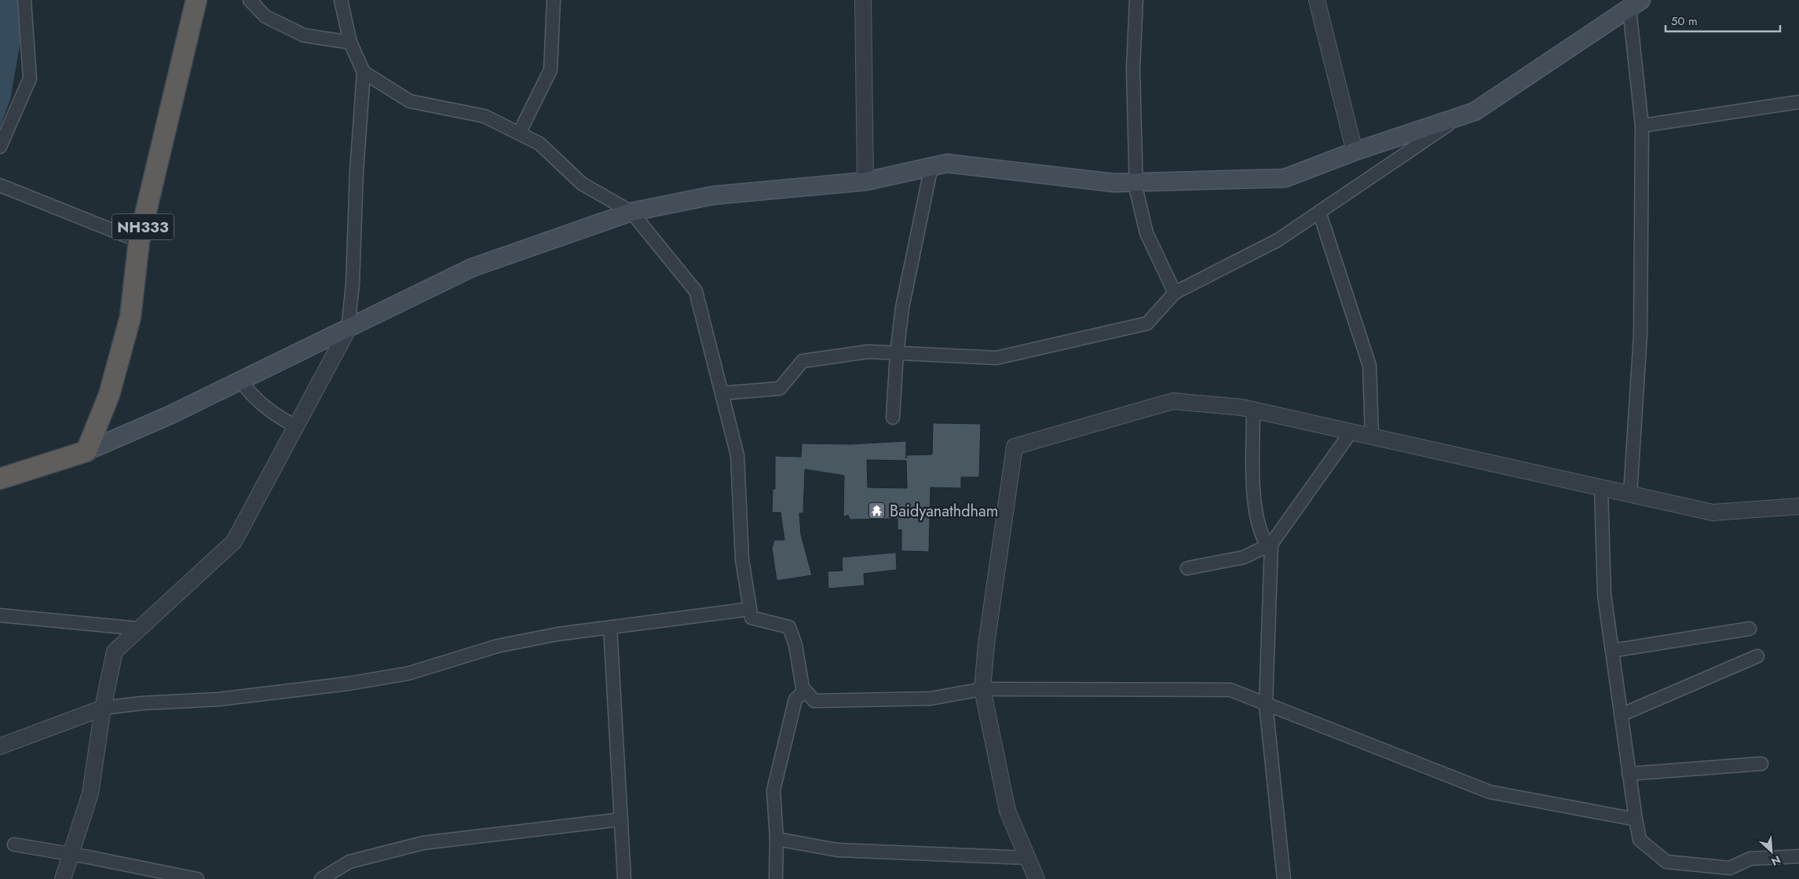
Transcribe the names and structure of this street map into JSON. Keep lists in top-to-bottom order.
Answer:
{
  "streets": {
    "highway": ["NH333"]
  },
  "places": {
    "temple": ["Baidyanathdham"]
  },
  "scale_bar": "50 m",
  "north": "bottom right"
}
